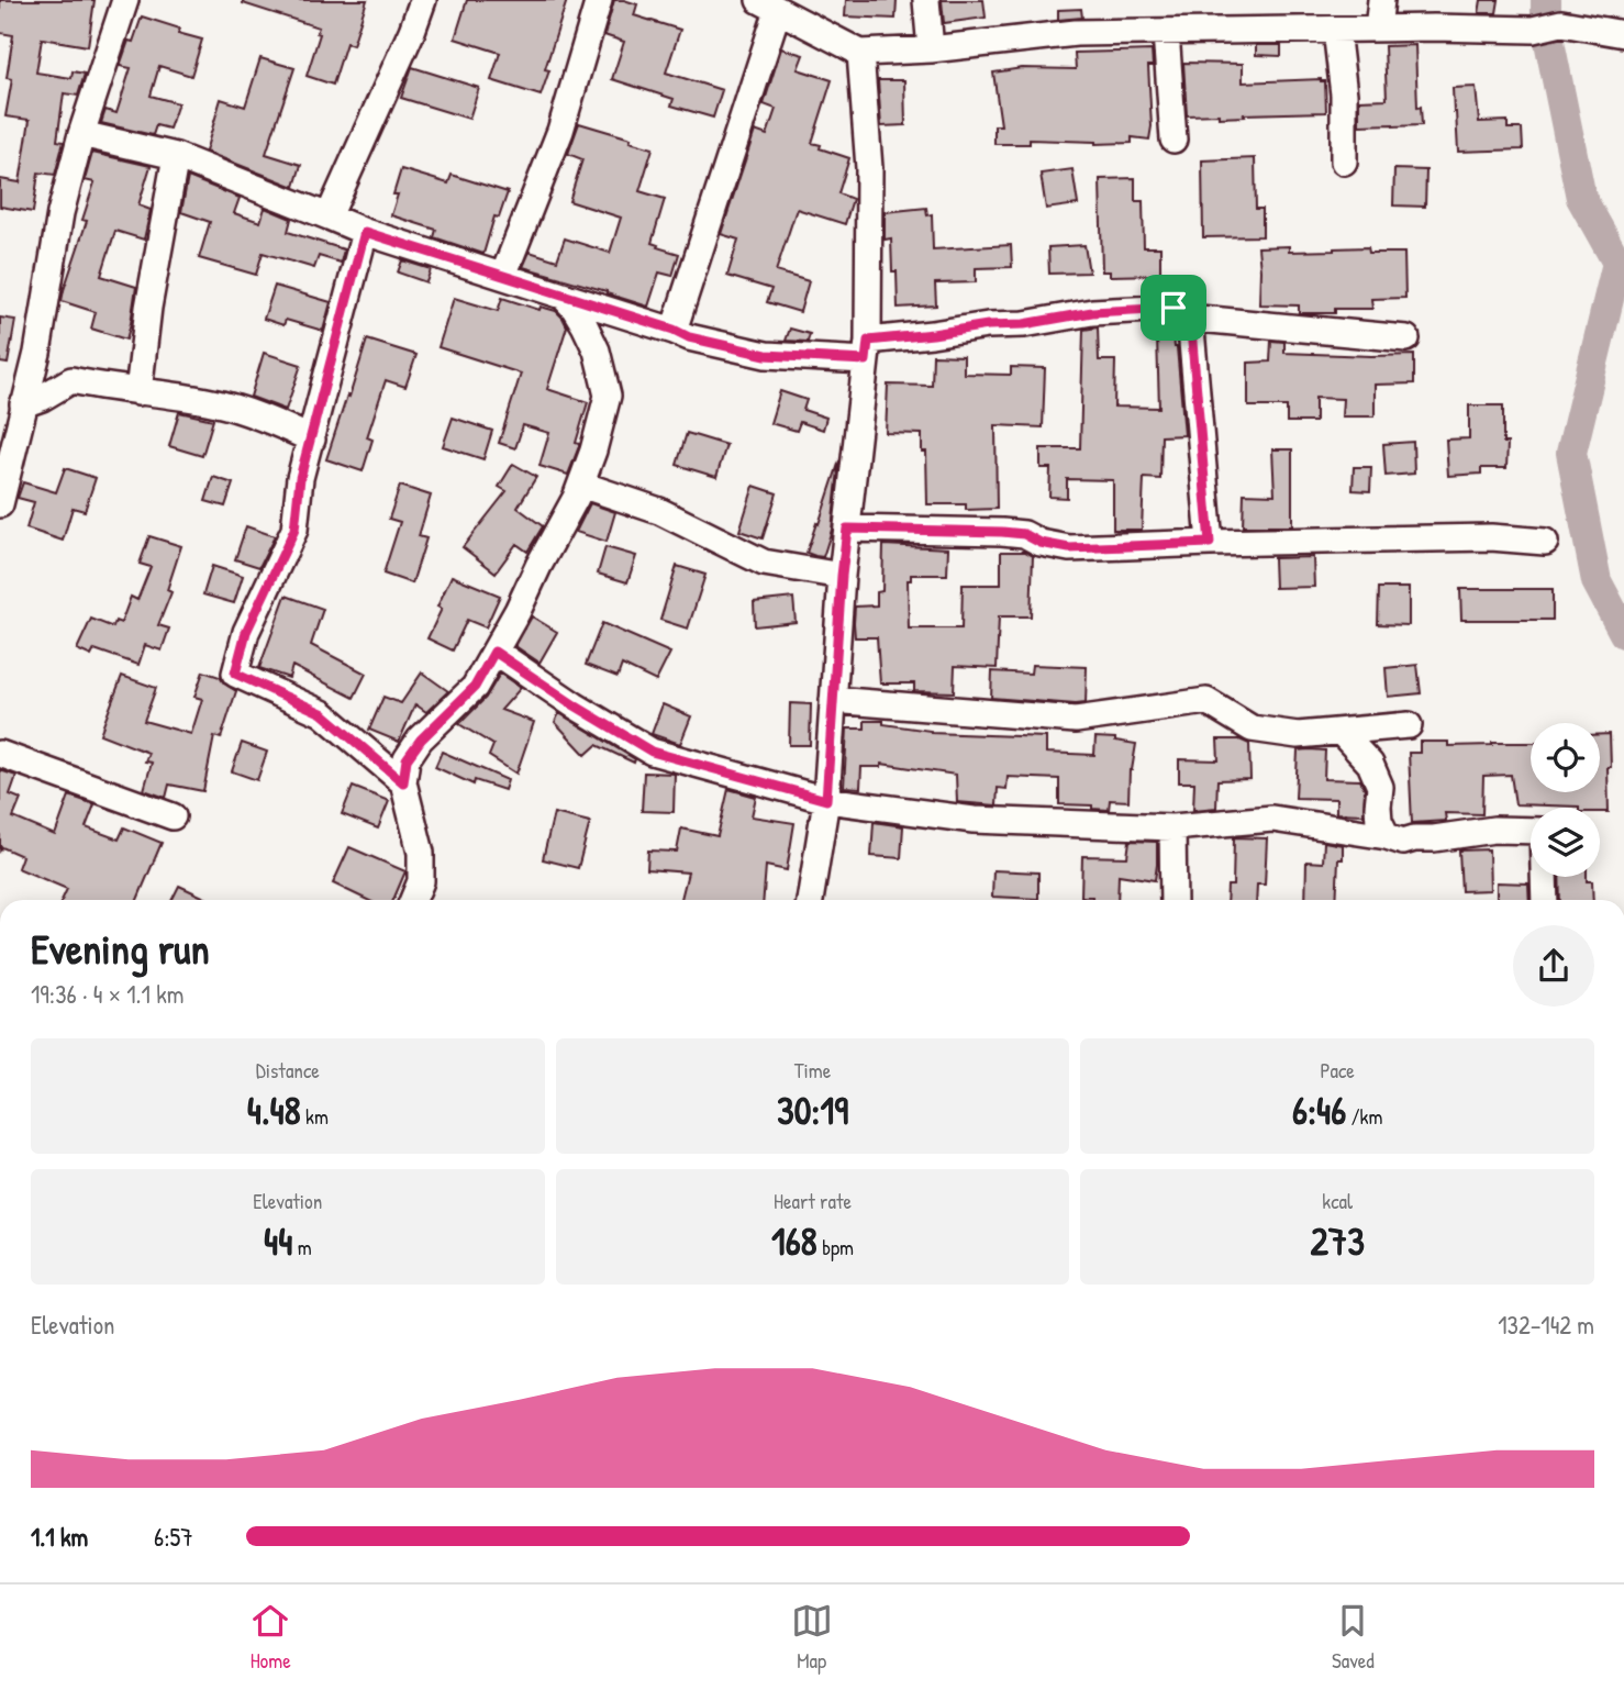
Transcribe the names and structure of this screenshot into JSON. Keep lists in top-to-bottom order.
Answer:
{
  "page": {
    "heading": ["Evening run", "19:36 · 4 × 1.1 km"],
    "stats": [
      ["Distance", "4.48 km"],
      ["Time", "30:19"],
      ["Pace", "6:46 /km"],
      ["Elevation", "44 m"],
      ["Heart rate", "168 bpm"],
      ["kcal", "273"]
    ],
    "chart": ["Elevation", "132–142 m"],
    "list": [
      {
        "name": "1.1 km",
        "note": "6:57"
      }
    ],
    "tabs": ["Home", "Map", "Saved"]
  }
}
